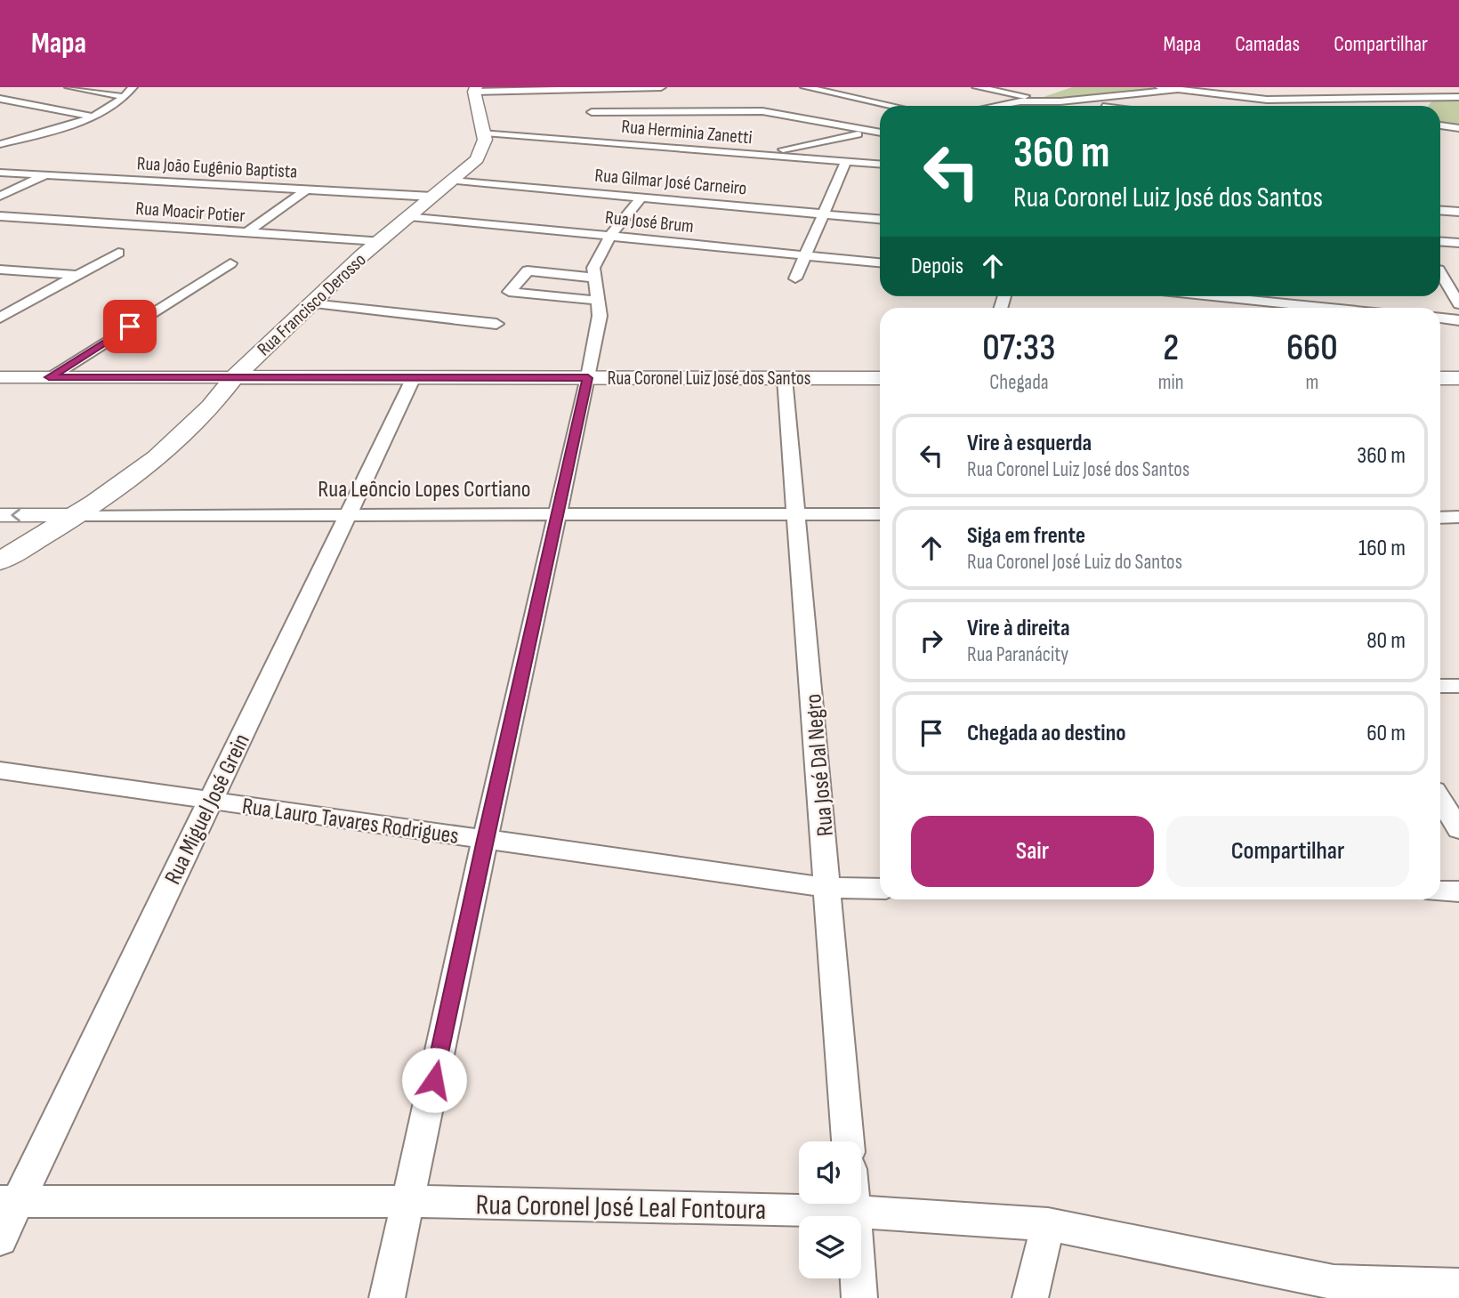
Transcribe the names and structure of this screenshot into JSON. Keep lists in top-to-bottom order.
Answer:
{
  "streets": {
    "main road": ["Rua Francisco Derosso", "Rua Coronel Luiz José dos Santos"],
    "street": [
      "Rua Herminia Zanetti",
      "Rua João Eugênio Baptista",
      "Rua Gilmar José Carneiro",
      "Rua Moacir Potier",
      "Rua José Brum",
      "Rua Leôncio Lopes Cortiano",
      "Rua José Dal Negro",
      "Rua Miguel José Grein",
      "Rua Lauro Tavares Rodrigues",
      "Rua Coronel José Leal Fontoura"
    ]
  },
  "crossings": [
    ["Rua Herminia Zanetti", "Rua Francisco Derosso"],
    ["Rua João Eugênio Baptista", "Rua Francisco Derosso"],
    ["Rua Gilmar José Carneiro", "Rua Francisco Derosso"],
    ["Rua Moacir Potier", "Rua Francisco Derosso"],
    ["Rua José Brum", "Rua Francisco Derosso"],
    ["Rua Francisco Derosso", "Rua Coronel Luiz José dos Santos"],
    ["Rua Francisco Derosso", "Rua Leôncio Lopes Cortiano"],
    ["Rua Coronel Luiz José dos Santos", "Rua José Dal Negro"],
    ["Rua Coronel Luiz José dos Santos", "Rua Miguel José Grein"],
    ["Rua Leôncio Lopes Cortiano", "Rua José Dal Negro"],
    ["Rua Leôncio Lopes Cortiano", "Rua Miguel José Grein"],
    ["Rua José Dal Negro", "Rua Lauro Tavares Rodrigues"],
    ["Rua Miguel José Grein", "Rua Lauro Tavares Rodrigues"],
    ["Rua Miguel José Grein", "Rua Coronel José Leal Fontoura"]
  ],
  "page": {
    "header": "Mapa",
    "nav": ["Mapa", "Camadas", "Compartilhar"],
    "turn": ["360 m", "Rua Coronel Luiz José dos Santos"],
    "then": "Depois",
    "eta": [
      "07:33",
      "Chegada",
      "2",
      "min",
      "660",
      "m"
    ],
    "list": [
      {
        "name": "Vire à esquerda",
        "note": "Rua Coronel Luiz José dos Santos",
        "value": "360 m"
      },
      {
        "name": "Siga em frente",
        "note": "Rua Coronel José Luiz do Santos",
        "value": "160 m"
      },
      {
        "name": "Vire à direita",
        "note": "Rua Paranácity",
        "value": "80 m"
      },
      {
        "name": "Chegada ao destino",
        "value": "60 m"
      }
    ],
    "buttons": ["Sair", "Compartilhar"]
  }
}
